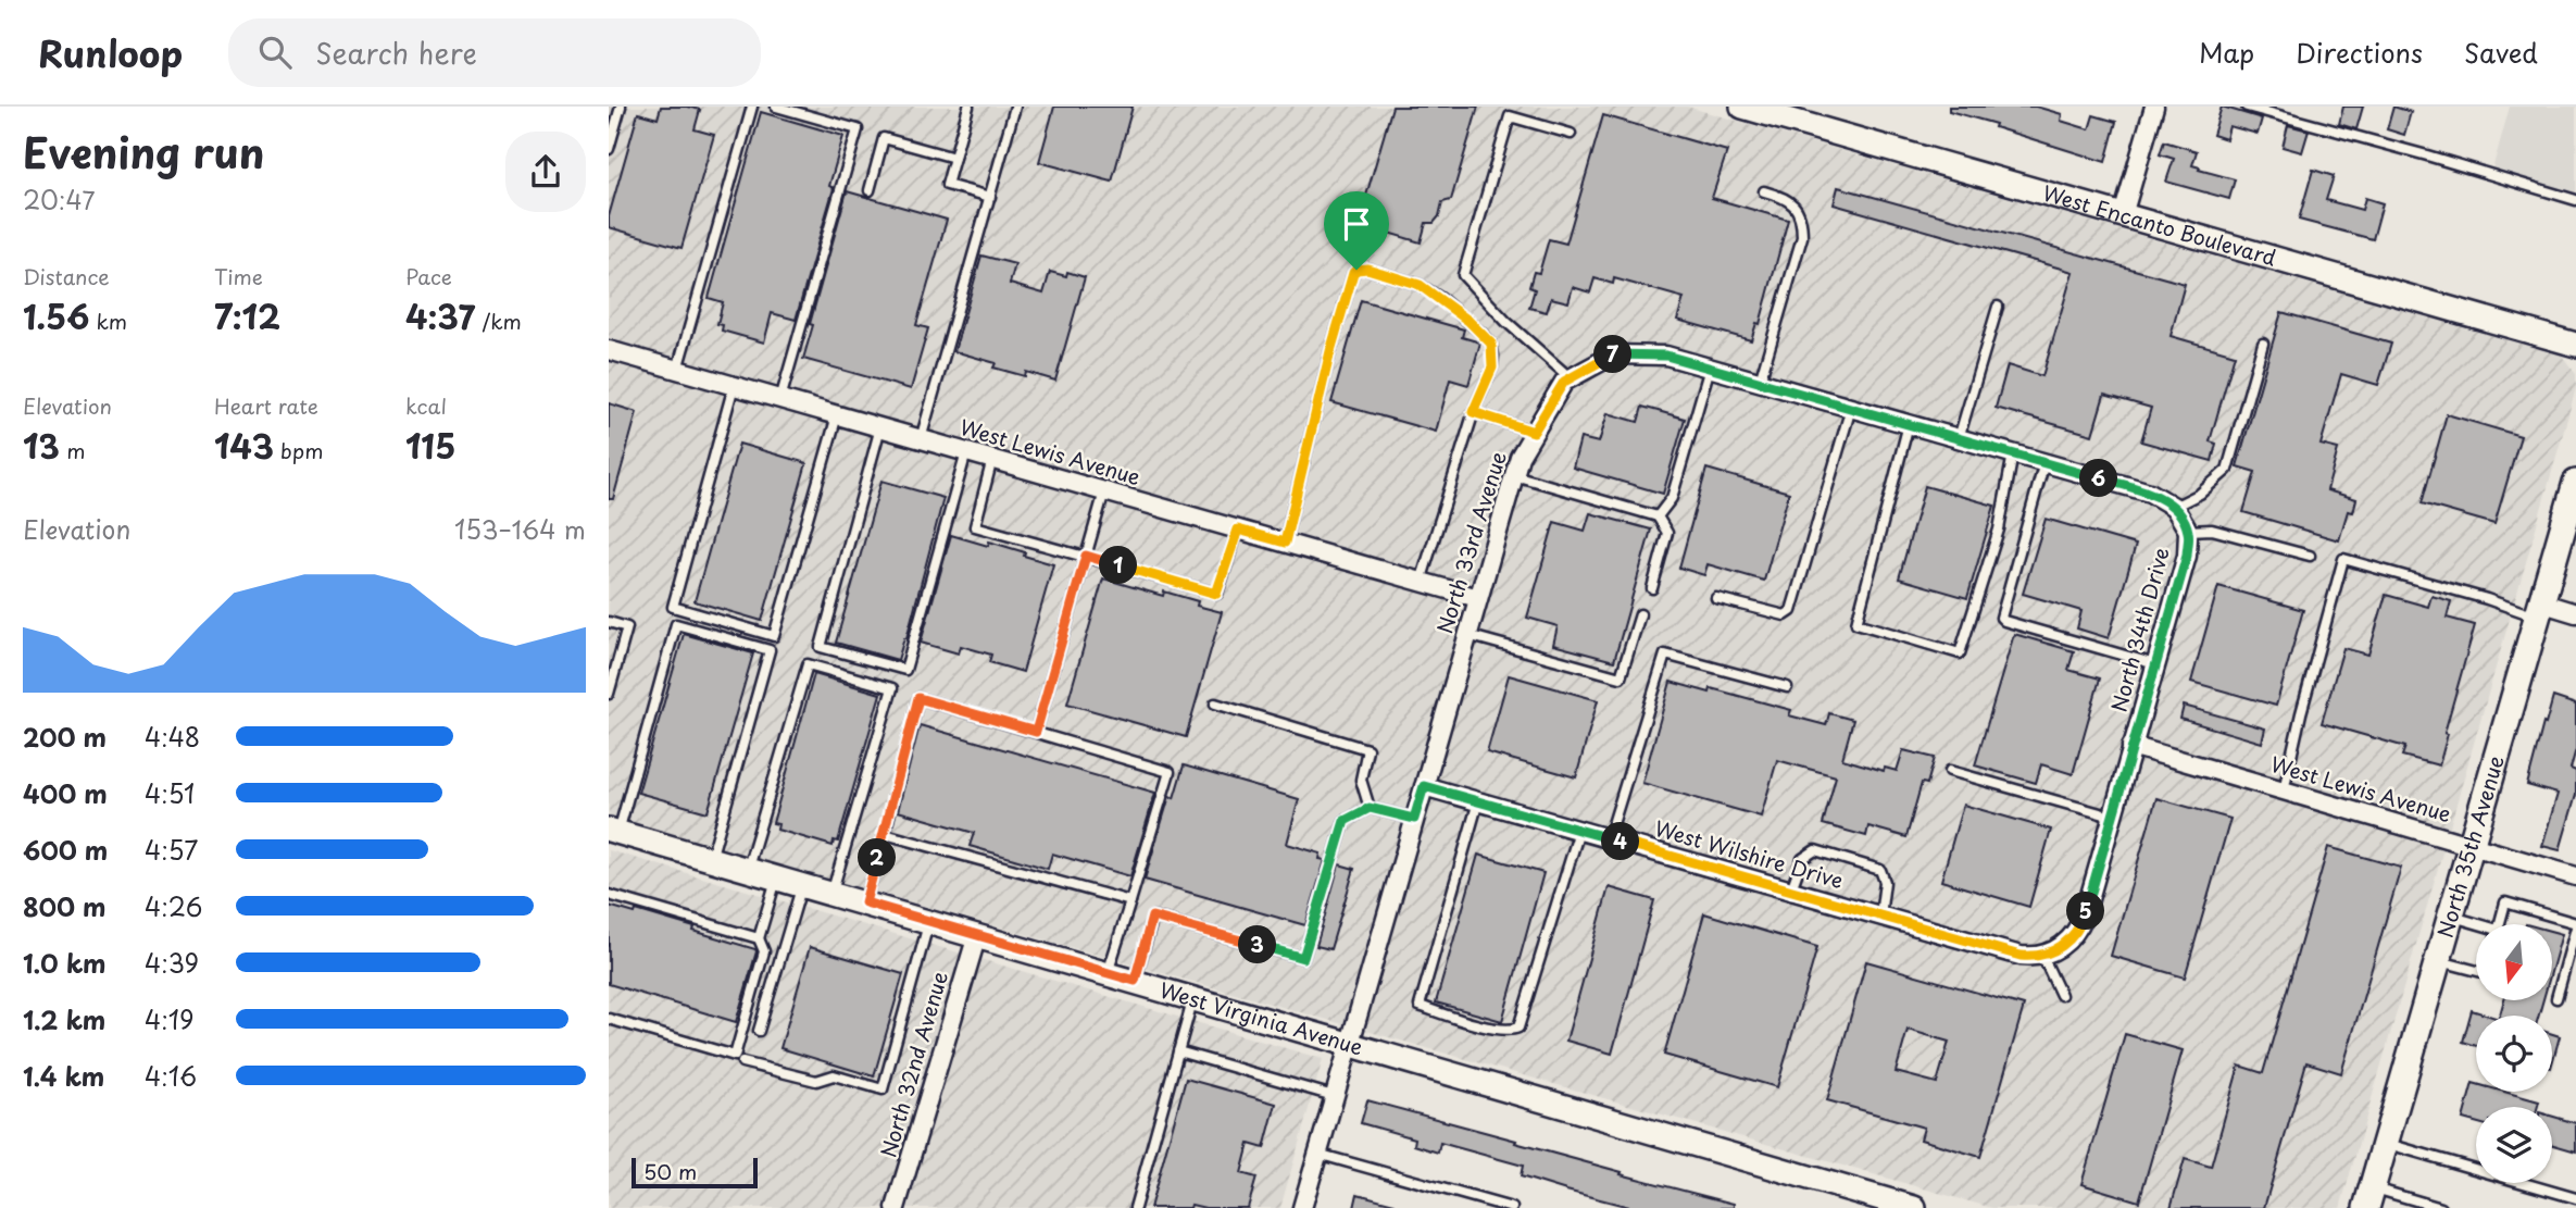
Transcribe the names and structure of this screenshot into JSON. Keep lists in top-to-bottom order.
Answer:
{
  "streets": {
    "main road": ["North 35th Avenue"],
    "street": [
      "West Encanto Boulevard",
      "West Lewis Avenue",
      "North 33rd Avenue",
      "North 34th Drive",
      "West Wilshire Drive",
      "West Virginia Avenue",
      "North 32nd Avenue"
    ]
  },
  "crossings": [
    ["West Lewis Avenue", "North 33rd Avenue"],
    ["West Lewis Avenue", "North 34th Drive"],
    ["West Lewis Avenue", "North 35th Avenue"],
    ["North 33rd Avenue", "North 34th Drive"],
    ["North 33rd Avenue", "West Wilshire Drive"],
    ["North 33rd Avenue", "West Virginia Avenue"],
    ["North 34th Drive", "West Wilshire Drive"],
    ["West Virginia Avenue", "North 32nd Avenue"]
  ],
  "scale_bar": "50 m",
  "north": "bottom",
  "page": {
    "header": "Runloop",
    "search": "Search here",
    "nav": ["Map", "Directions", "Saved"],
    "heading": ["Evening run", "20:47"],
    "stats": [
      ["Distance", "1.56 km"],
      ["Time", "7:12"],
      ["Pace", "4:37 /km"],
      ["Elevation", "13 m"],
      ["Heart rate", "143 bpm"],
      ["kcal", "115"]
    ],
    "pins": [
      "7",
      "6",
      "1",
      "4",
      "2",
      "5",
      "3"
    ],
    "chart": ["Elevation", "153–164 m"],
    "list": [
      {
        "name": "200 m",
        "note": "4:48"
      },
      {
        "name": "400 m",
        "note": "4:51"
      },
      {
        "name": "600 m",
        "note": "4:57"
      },
      {
        "name": "800 m",
        "note": "4:26"
      },
      {
        "name": "1.0 km",
        "note": "4:39"
      },
      {
        "name": "1.2 km",
        "note": "4:19"
      },
      {
        "name": "1.4 km",
        "note": "4:16"
      }
    ],
    "scale": "50 m"
  }
}
